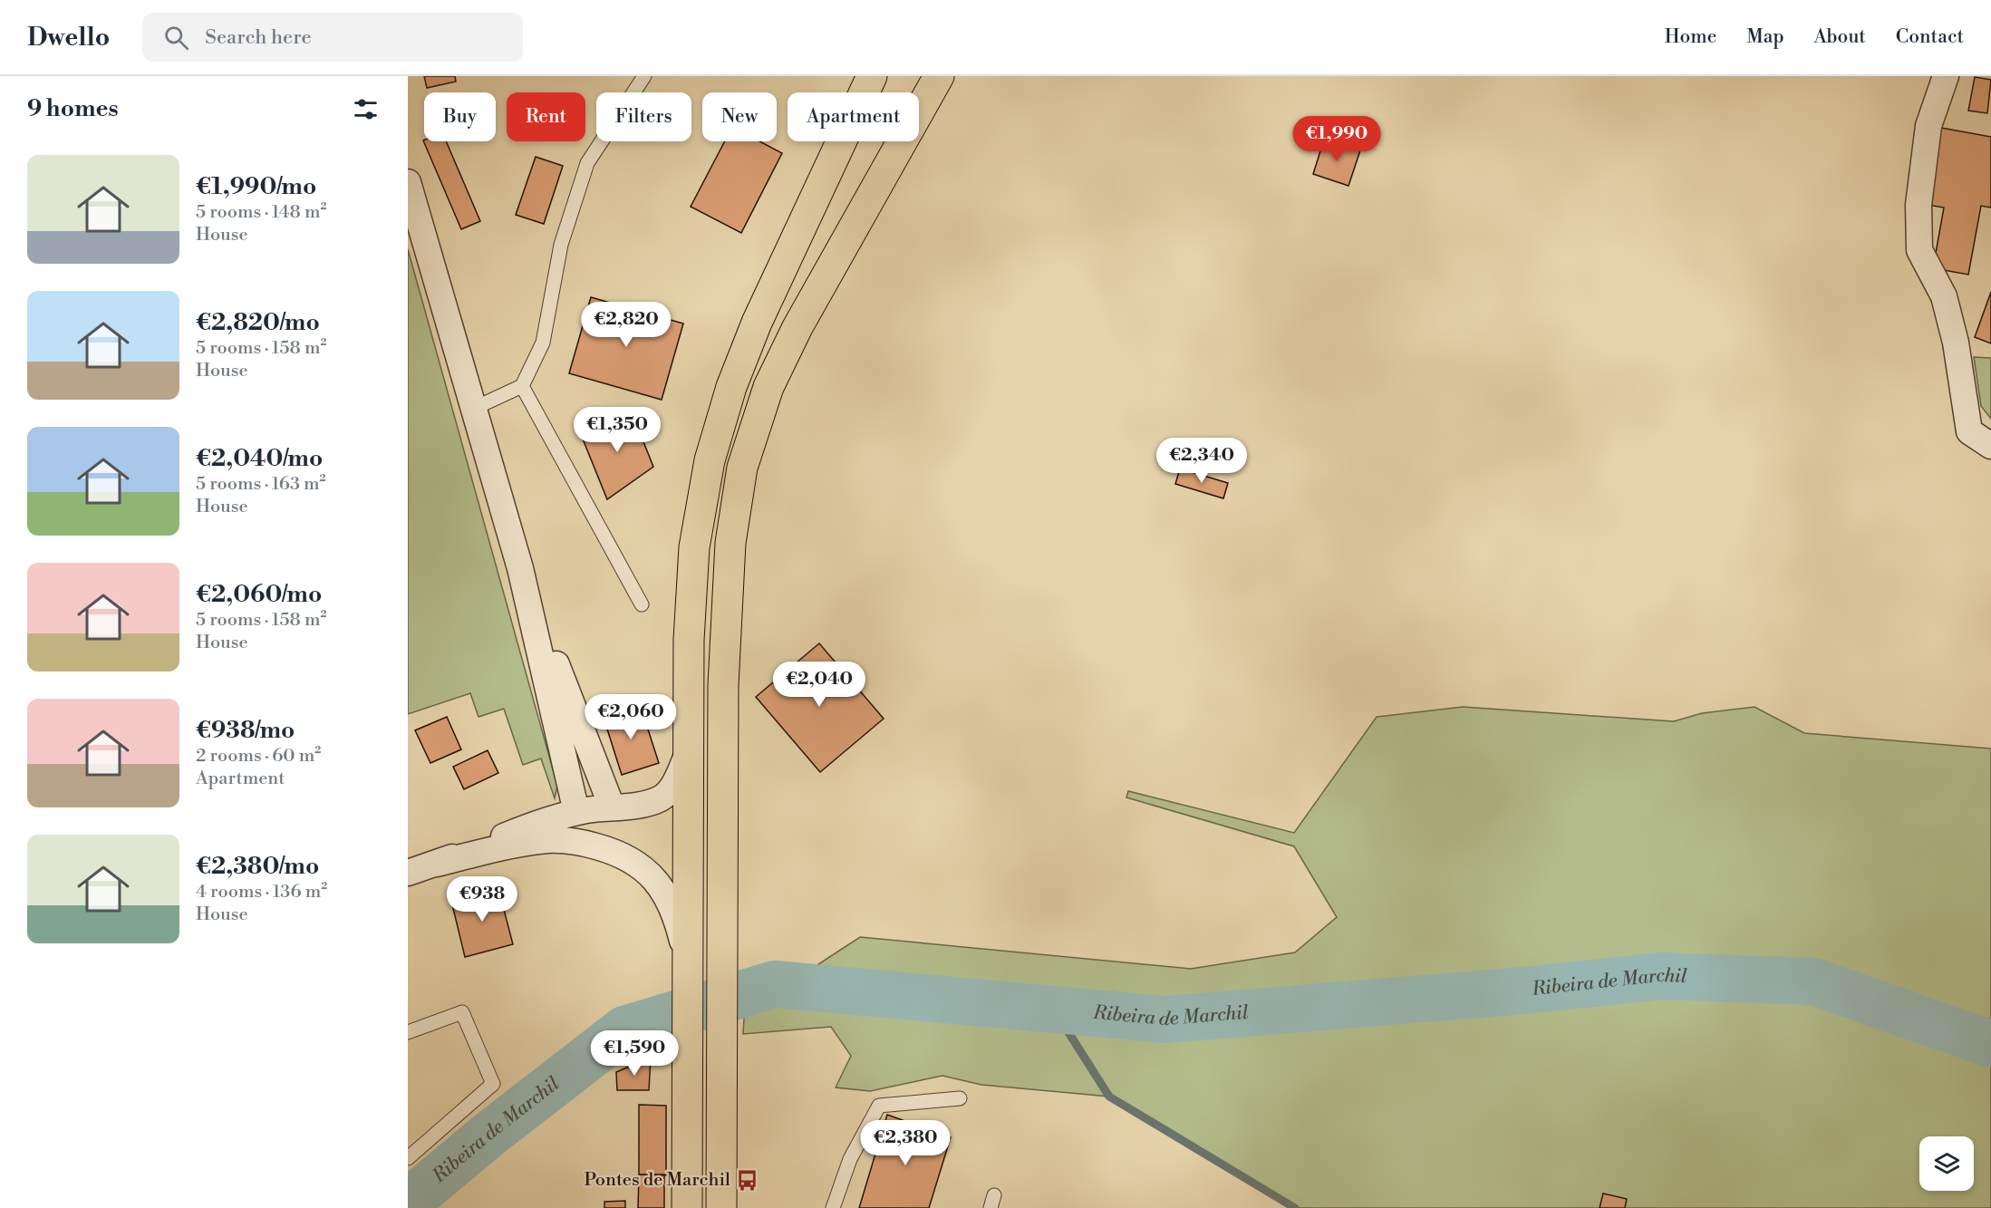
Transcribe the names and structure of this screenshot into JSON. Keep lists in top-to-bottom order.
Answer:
{
  "water": ["Ribeira de Marchil"],
  "places": {
    "bus stop": ["Pontes de Marchil"]
  },
  "page": {
    "header": "Dwello",
    "search": "Search here",
    "nav": [
      "Home",
      "Map",
      "About",
      "Contact"
    ],
    "heading": "9 homes",
    "chip": [
      "Buy",
      "Rent",
      "Filters",
      "New",
      "Apartment"
    ],
    "price": [
      "€1,990",
      "€2,820",
      "€1,350",
      "€2,340",
      "€2,040",
      "€2,060",
      "€938",
      "€1,590",
      "€2,380"
    ],
    "list": [
      {
        "name": "€1,990/mo",
        "note": "5 rooms · 148 m² · House"
      },
      {
        "name": "€2,820/mo",
        "note": "5 rooms · 158 m² · House"
      },
      {
        "name": "€2,040/mo",
        "note": "5 rooms · 163 m² · House"
      },
      {
        "name": "€2,060/mo",
        "note": "5 rooms · 158 m² · House"
      },
      {
        "name": "€938/mo",
        "note": "2 rooms · 60 m² · Apartment"
      },
      {
        "name": "€2,380/mo",
        "note": "4 rooms · 136 m² · House"
      }
    ]
  }
}
